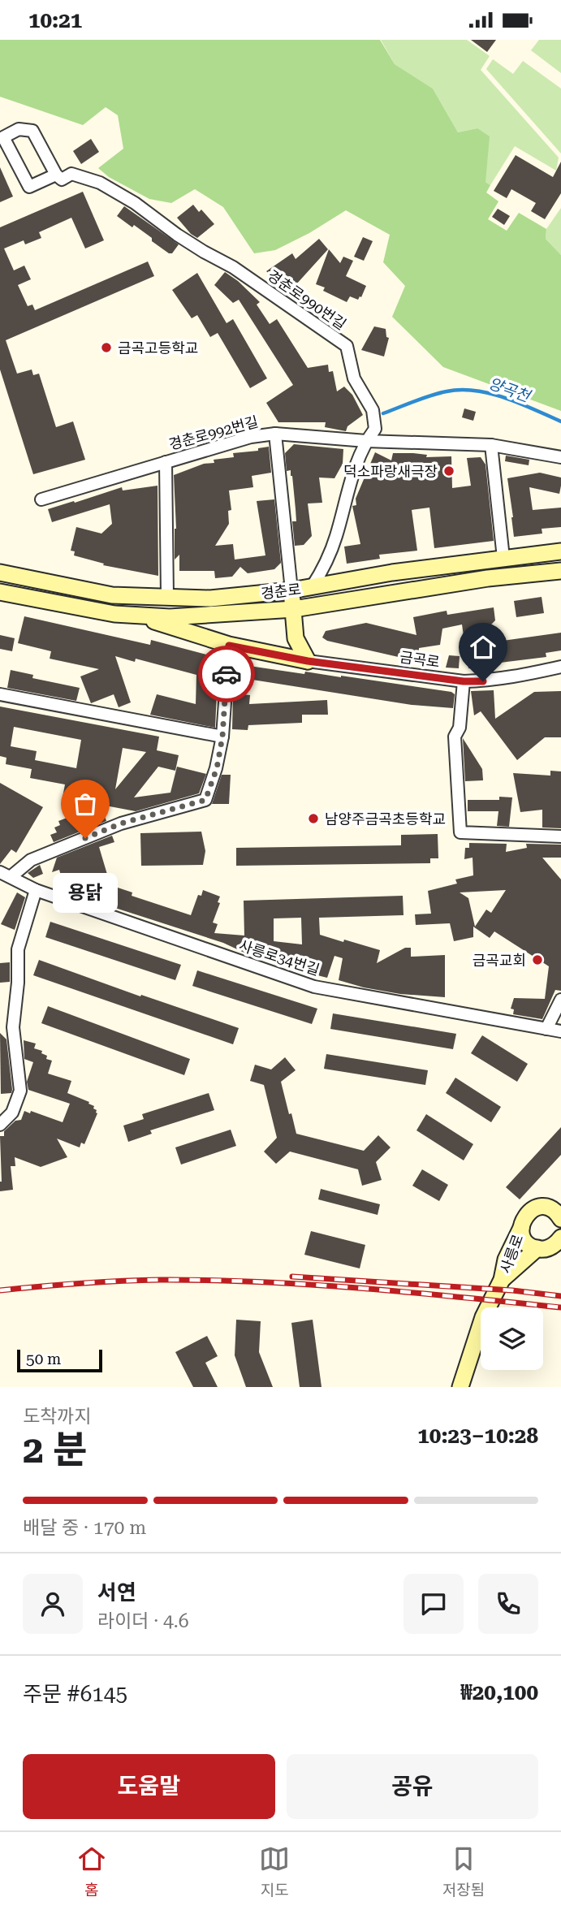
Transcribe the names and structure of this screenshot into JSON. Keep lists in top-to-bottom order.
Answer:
{
  "streets": {
    "street": [
      "경춘로990번길",
      "경춘로992번길",
      "경춘로",
      "금곡로",
      "사릉로34번길",
      "사릉로"
    ]
  },
  "crossings": [
    ["경춘로990번길", "경춘로"],
    ["경춘로992번길", "경춘로"]
  ],
  "water": ["양곡천"],
  "places": [
    "금곡고등학교",
    "덕소파랑새극장",
    "남양주금곡초등학교",
    "용닭",
    "금곡교회"
  ],
  "scale_bar": "50 m",
  "page": {
    "status": "10:21",
    "bubble": "용닭",
    "scale": "50 m",
    "heading": ["2 분", "도착까지", "10:23–10:28"],
    "panel": [
      "서연",
      "라이더 · 4.6",
      "주문 #6145",
      "₩20,100"
    ],
    "bar": "배달 중 · 170 m",
    "buttons": ["도움말", "공유"],
    "tabs": ["홈", "지도", "저장됨"]
  }
}
